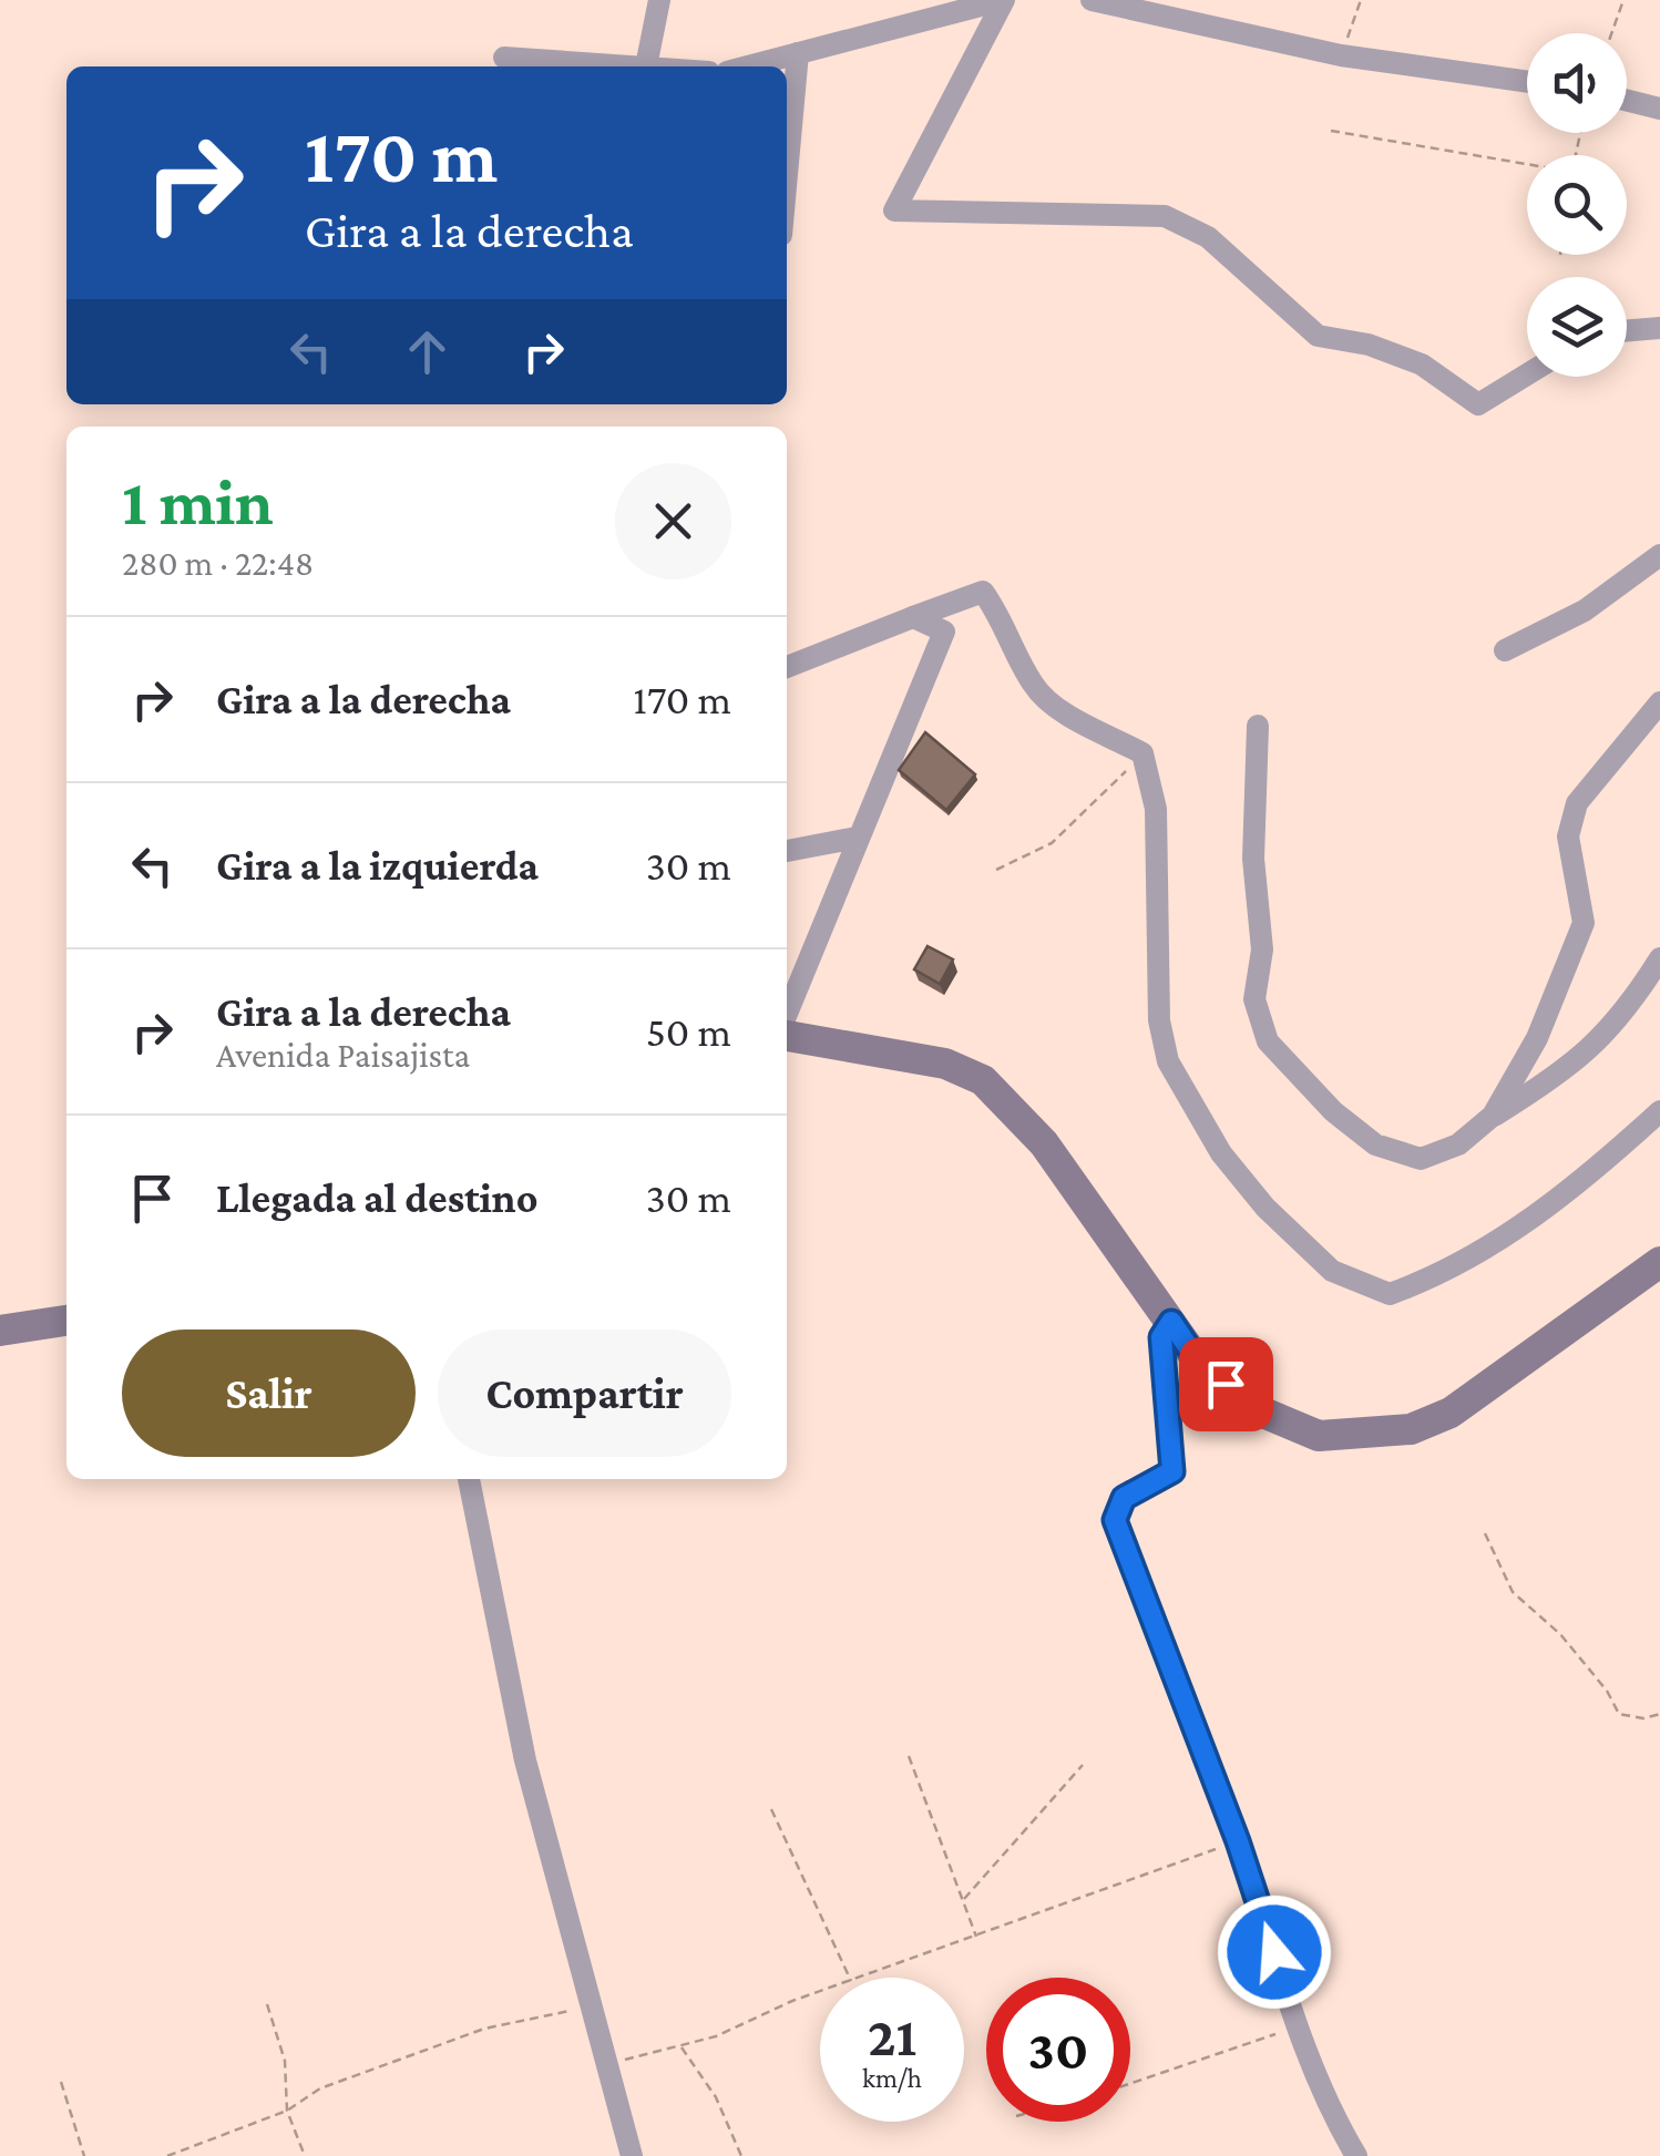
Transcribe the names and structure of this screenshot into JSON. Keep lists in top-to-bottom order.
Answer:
{
  "page": {
    "turn": ["170 m", "Gira a la derecha"],
    "heading": ["1 min", "280 m · 22:48"],
    "list": [
      {
        "name": "Gira a la derecha",
        "value": "170 m"
      },
      {
        "name": "Gira a la izquierda",
        "value": "30 m"
      },
      {
        "name": "Gira a la derecha",
        "note": "Avenida Paisajista",
        "value": "50 m"
      },
      {
        "name": "Llegada al destino",
        "value": "30 m"
      }
    ],
    "buttons": ["Salir", "Compartir"],
    "speed": "21 km/h",
    "limit": "30"
  }
}
